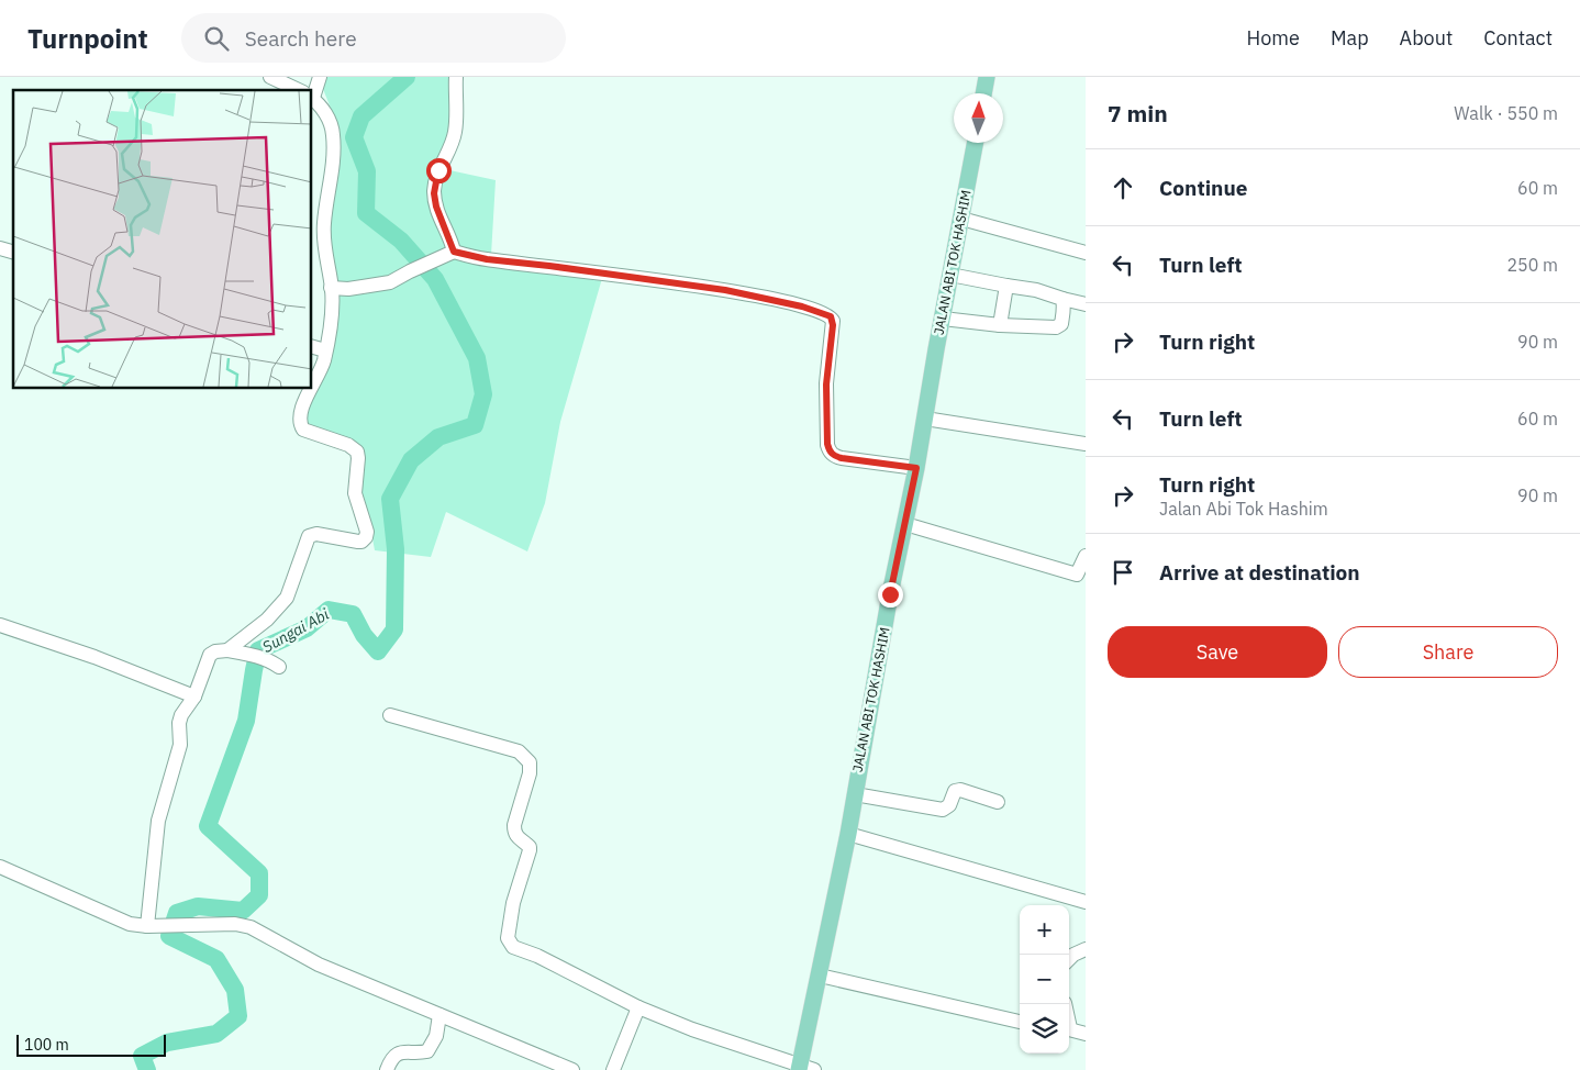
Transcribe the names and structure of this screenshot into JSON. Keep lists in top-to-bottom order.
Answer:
{
  "streets": {
    "main road": ["JALAN ABI TOK HASHIM"]
  },
  "water": ["Sungai Abi"],
  "scale_bar": "100 m",
  "north": "top",
  "page": {
    "header": "Turnpoint",
    "search": "Search here",
    "nav": [
      "Home",
      "Map",
      "About",
      "Contact"
    ],
    "heading": ["7 min", "Walk · 550 m"],
    "list": [
      ["Continue", "60 m"],
      ["Turn left", "250 m"],
      ["Turn right", "90 m"],
      ["Turn left", "60 m"],
      ["Turn right", "Jalan Abi Tok Hashim", "90 m"],
      "Arrive at destination"
    ],
    "buttons": ["Save", "Share"],
    "map_buttons": ["+", "−"],
    "scale": "100 m"
  }
}
